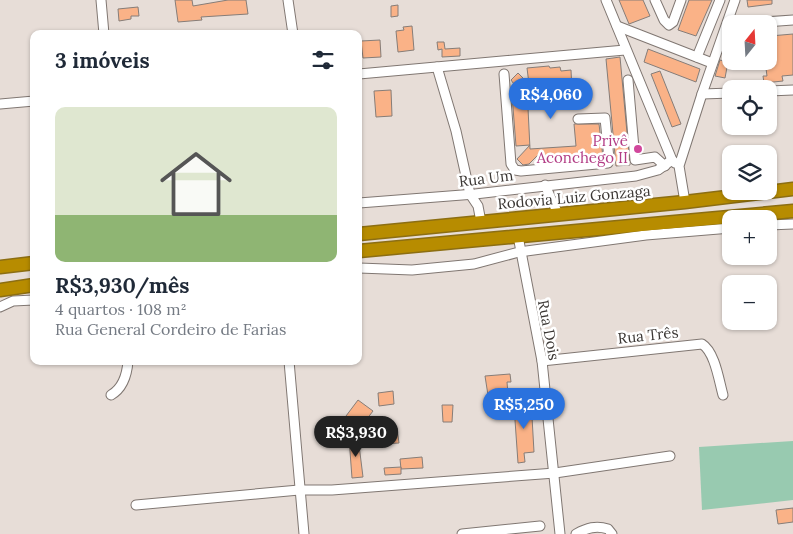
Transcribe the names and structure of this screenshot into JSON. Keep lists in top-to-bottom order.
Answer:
{
  "streets": {
    "highway": ["Rodovia Luiz Gonzaga"],
    "street": ["Rua Um", "Rua Dois", "Rua Três"]
  },
  "crossings": [
    ["Rua Dois", "Rua Três"]
  ],
  "places": ["Privê Aconchego II"],
  "north": "top",
  "page": {
    "map_buttons": ["+", "−"],
    "heading": "3 imóveis",
    "price": ["R$4,060", "R$5,250", "R$3,930"],
    "list": [
      {
        "name": "R$3,930/mês",
        "note": "4 quartos · 108 m² · Rua General Cordeiro de Farias"
      }
    ]
  }
}
